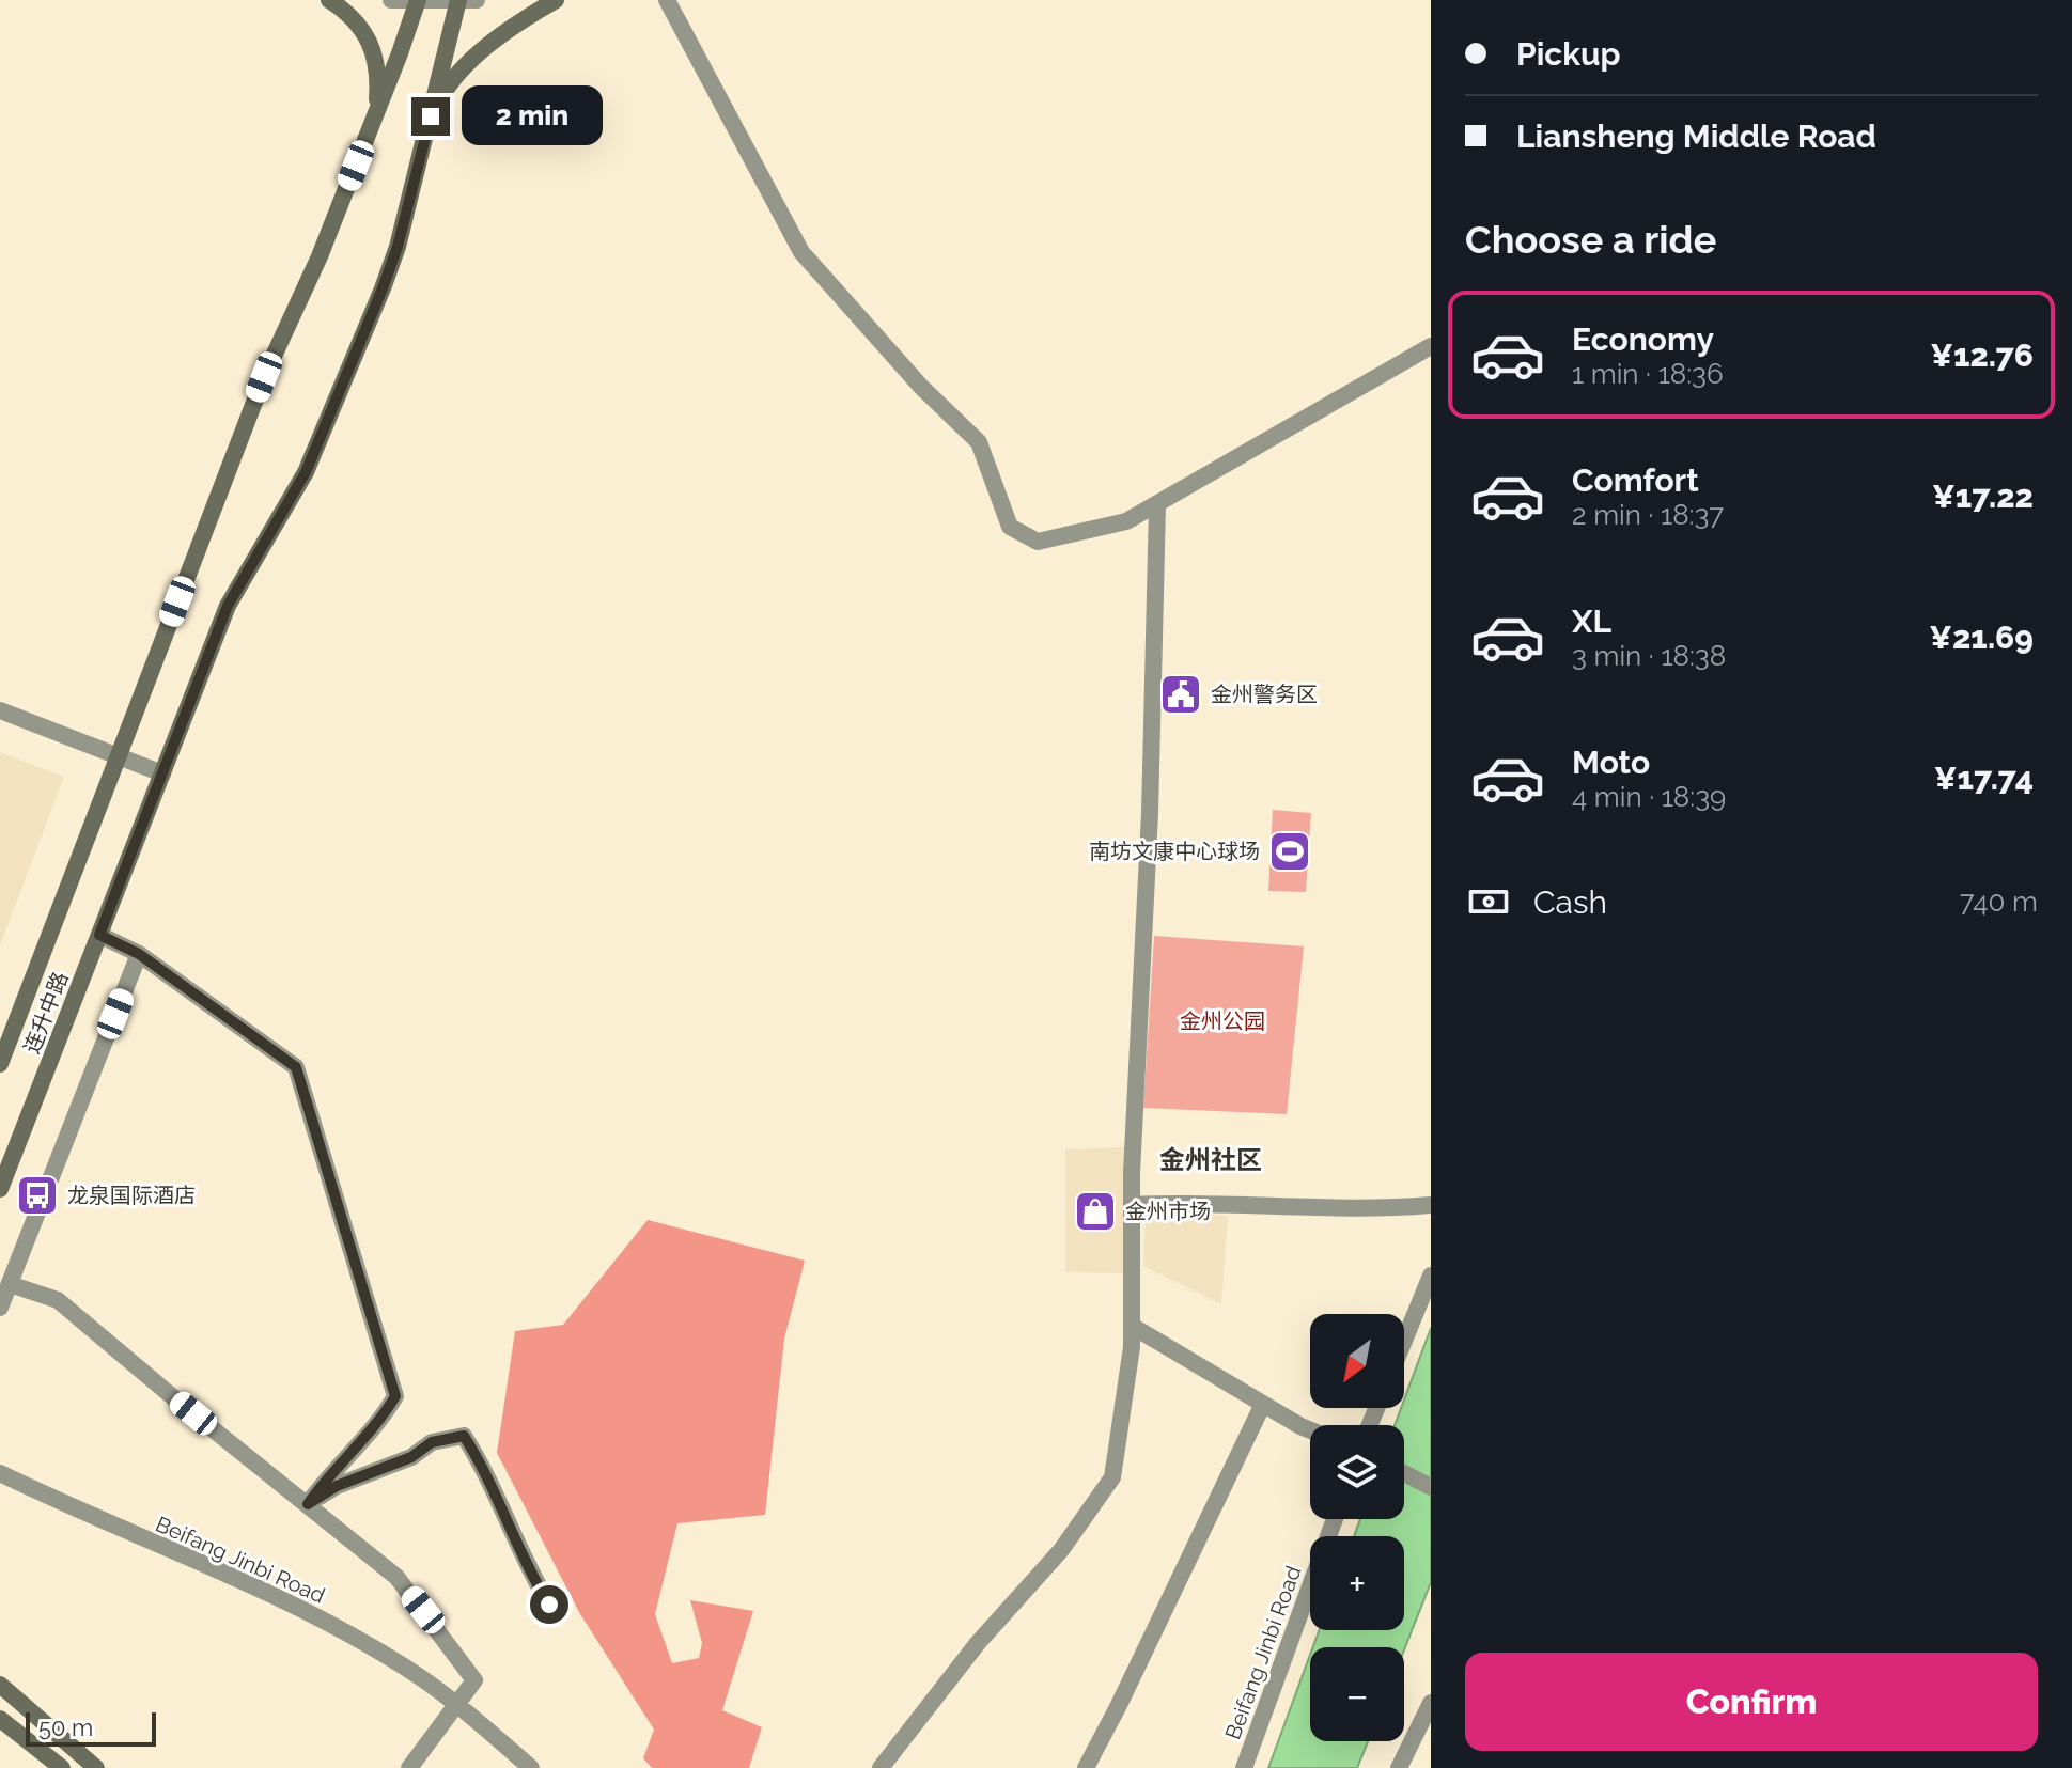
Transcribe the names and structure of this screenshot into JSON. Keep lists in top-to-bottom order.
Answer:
{
  "streets": {
    "main road": ["连升中路"],
    "street": ["Beifang Jinbi Road"]
  },
  "districts": ["金州社区"],
  "parks": ["金州公园"],
  "places": {
    "public building": ["金州警务区"],
    "sports": ["南坊文康中心球场"],
    "bus stop": ["龙泉国际酒店"],
    "shop": ["金州市场"]
  },
  "scale_bar": "50 m",
  "north": "bottom left",
  "page": {
    "banner": ["Pickup", "Liansheng Middle Road"],
    "bubble": "2 min",
    "heading": "Choose a ride",
    "list": [
      {
        "name": "Economy",
        "note": "1 min · 18:36",
        "value": "¥12.76"
      },
      {
        "name": "Comfort",
        "note": "2 min · 18:37",
        "value": "¥17.22"
      },
      {
        "name": "XL",
        "note": "3 min · 18:38",
        "value": "¥21.69"
      },
      {
        "name": "Moto",
        "note": "4 min · 18:39",
        "value": "¥17.74"
      }
    ],
    "pay": ["Cash", "740 m"],
    "map_buttons": ["+", "−"],
    "buttons": "Confirm",
    "scale": "50 m"
  }
}
